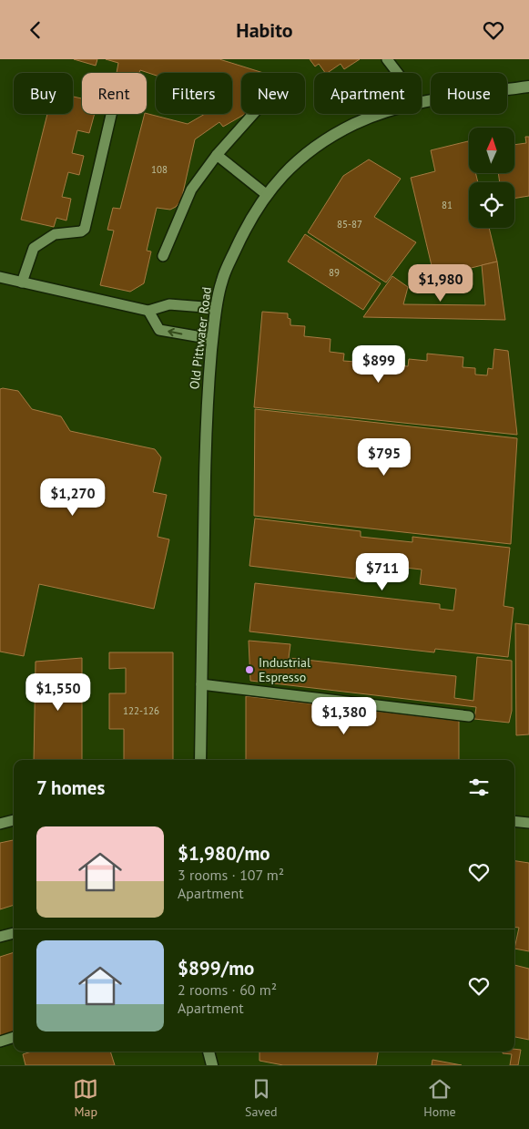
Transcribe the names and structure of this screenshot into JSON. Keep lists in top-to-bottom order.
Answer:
{
  "streets": {
    "street": ["Old Pittwater Road"]
  },
  "places": ["Industrial Espresso"],
  "house_numbers": [
    "108",
    "81",
    "85-87",
    "89",
    "122-126"
  ],
  "north": "top",
  "page": {
    "header": "Habito",
    "chip": [
      "Buy",
      "Rent",
      "Filters",
      "New",
      "Apartment",
      "House"
    ],
    "price": [
      "$1,980",
      "$899",
      "$795",
      "$1,270",
      "$711",
      "$1,550",
      "$1,380"
    ],
    "heading": "7 homes",
    "list": [
      {
        "name": "$1,980/mo",
        "note": "3 rooms · 107 m² · Apartment"
      },
      {
        "name": "$899/mo",
        "note": "2 rooms · 60 m² · Apartment"
      }
    ],
    "tabs": ["Map", "Saved", "Home"]
  }
}
